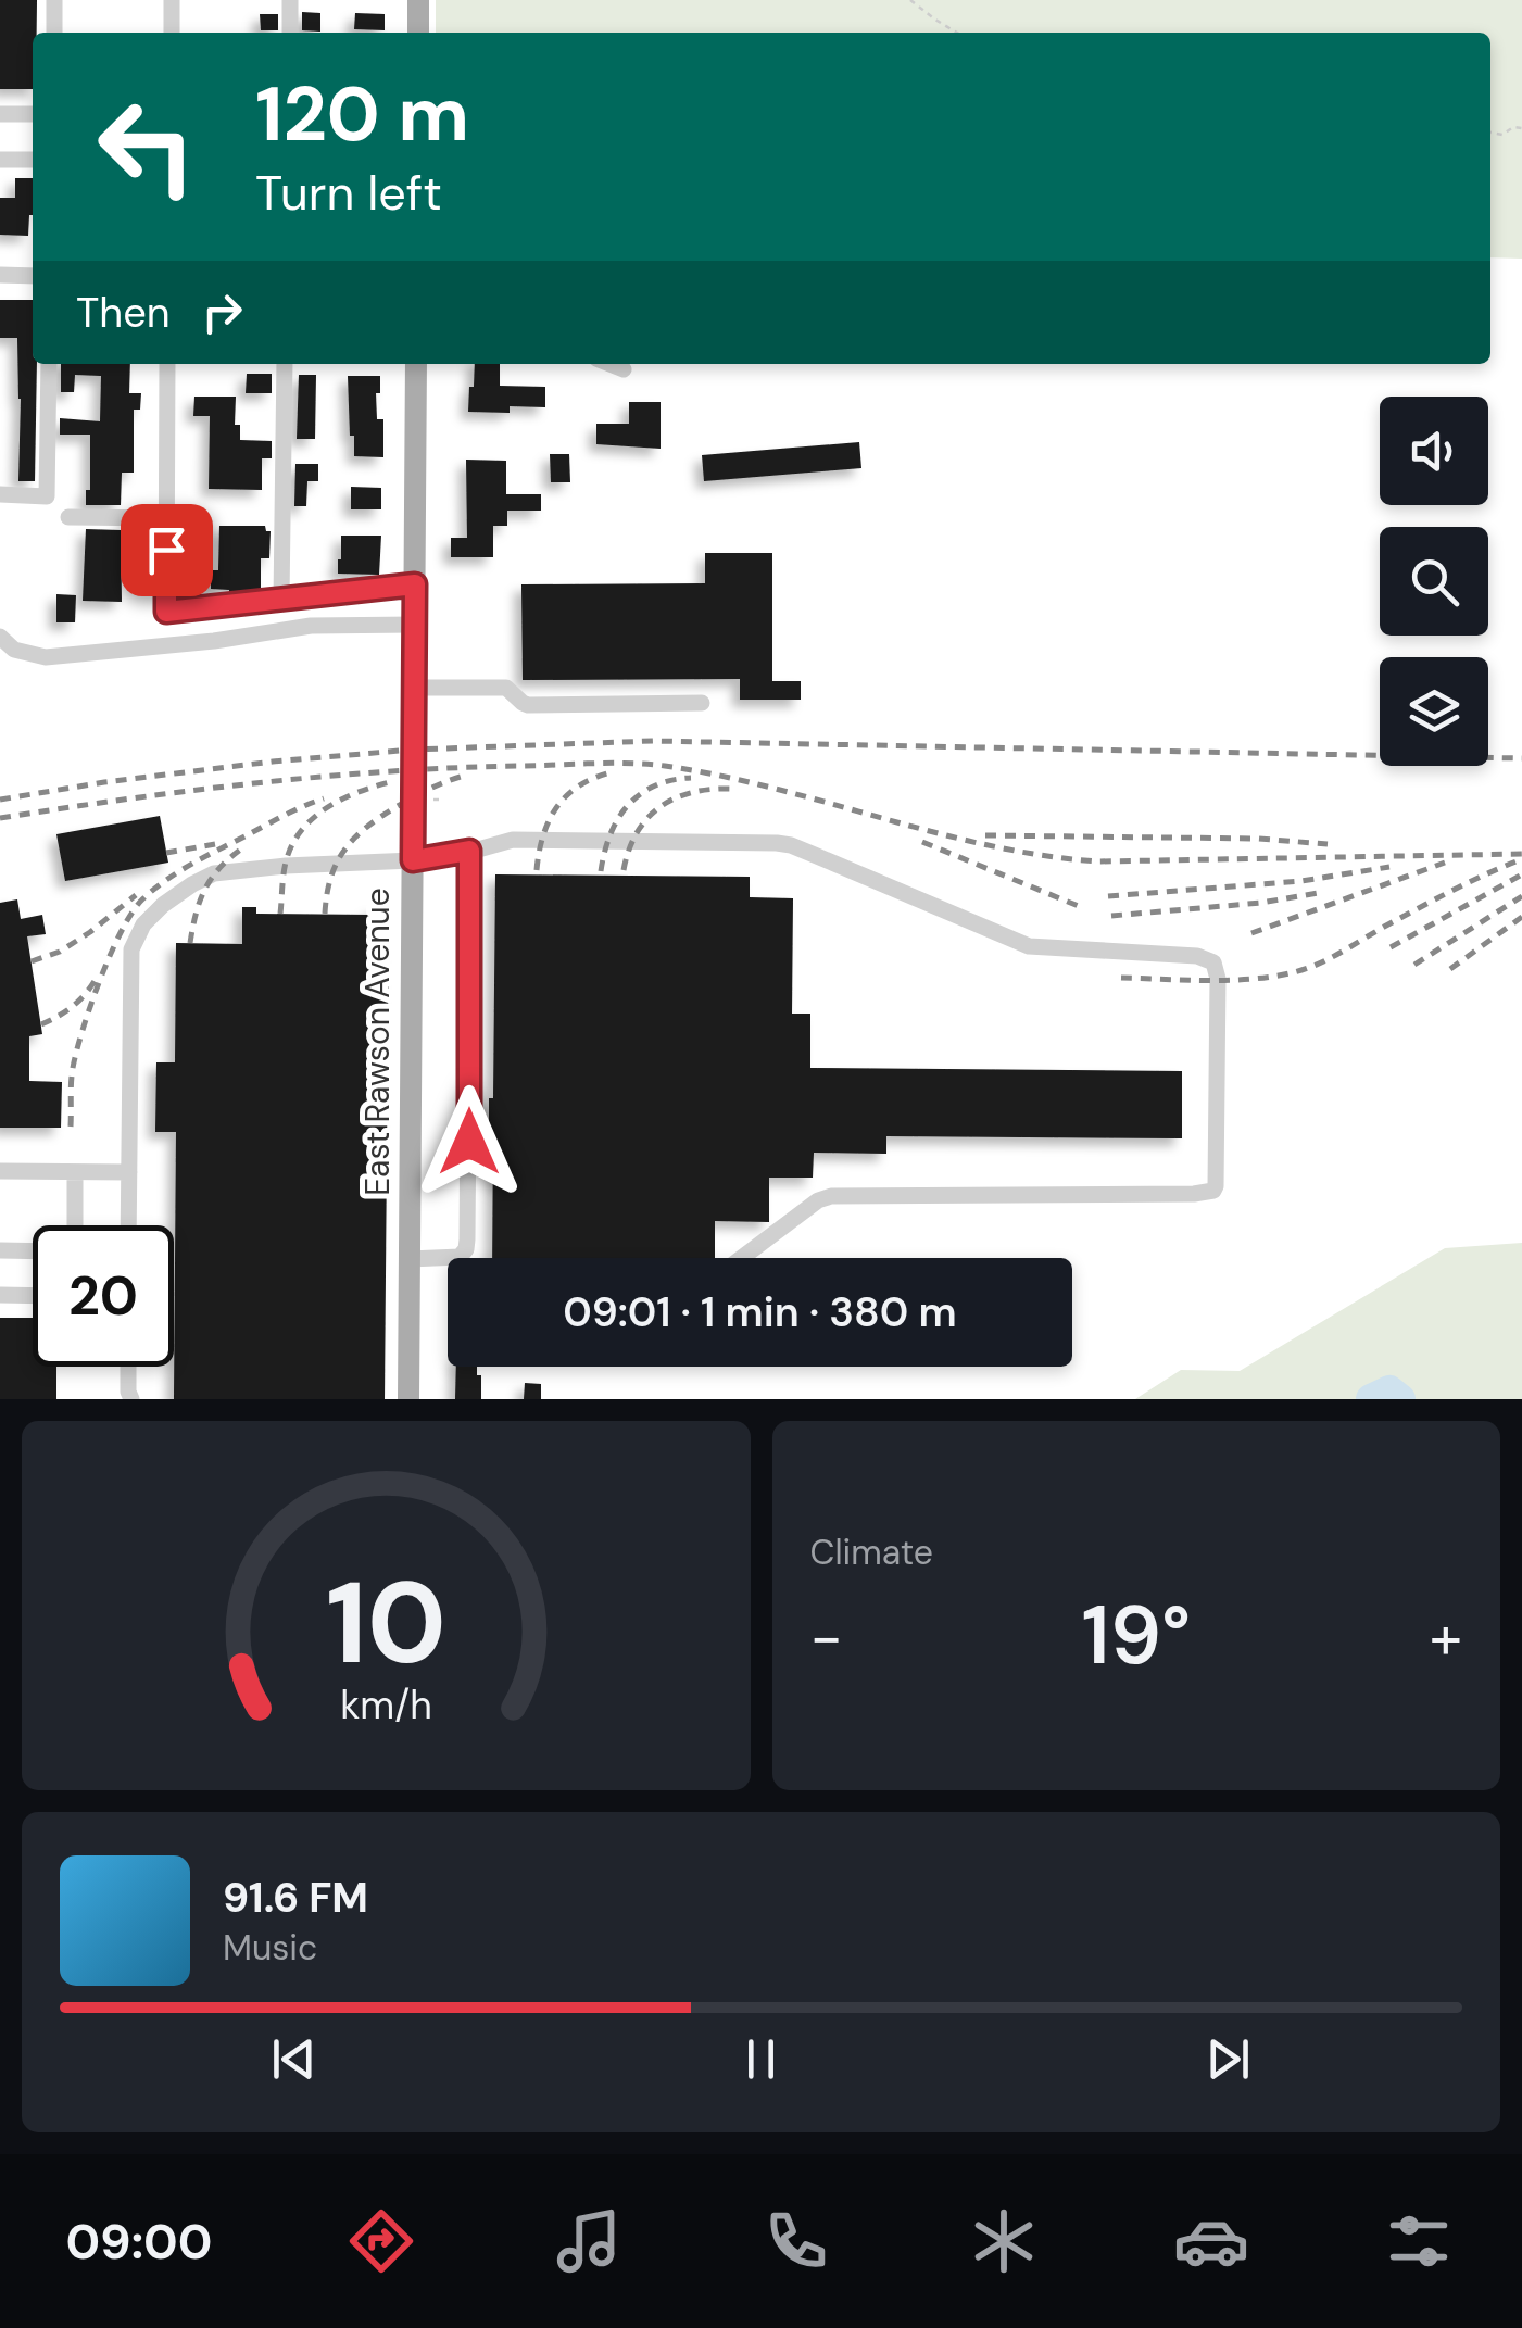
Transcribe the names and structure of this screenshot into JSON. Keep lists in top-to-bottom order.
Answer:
{
  "streets": {
    "main road": ["East Rawson Avenue"]
  },
  "page": {
    "turn": ["120 m", "Turn left"],
    "then": "Then",
    "limit": "20",
    "trip": "09:01 · 1 min · 380 m",
    "tile": "Climate",
    "heat": ["−", "19°", "+"],
    "song": ["91.6 FM", "Music"],
    "tabs": "09:00",
    "gauge": ["10", "km/h"]
  }
}
